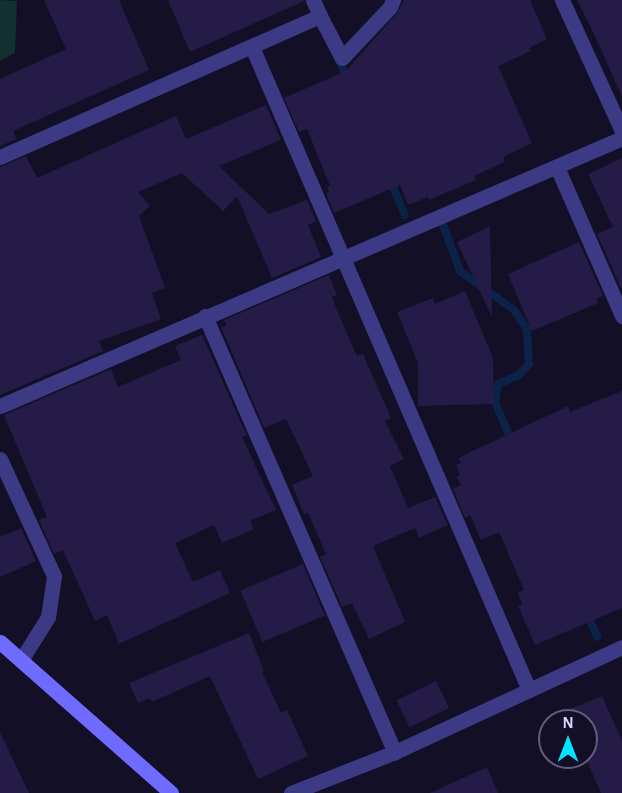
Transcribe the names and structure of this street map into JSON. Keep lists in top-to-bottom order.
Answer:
{
  "north": "top"
}
